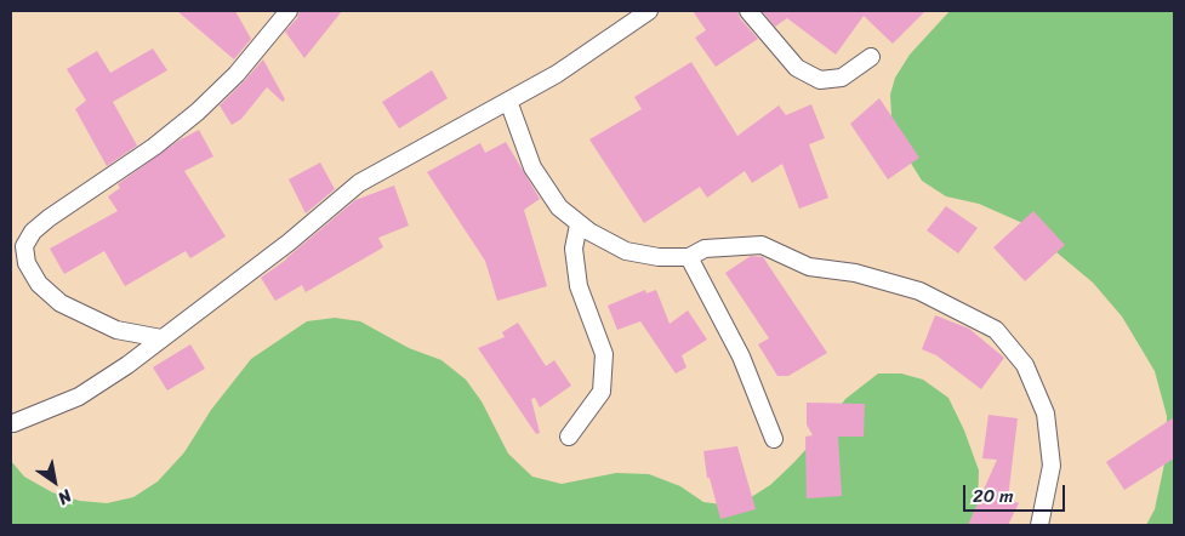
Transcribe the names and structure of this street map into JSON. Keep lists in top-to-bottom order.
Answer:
{
  "scale_bar": "20 m",
  "north": "bottom right"
}
